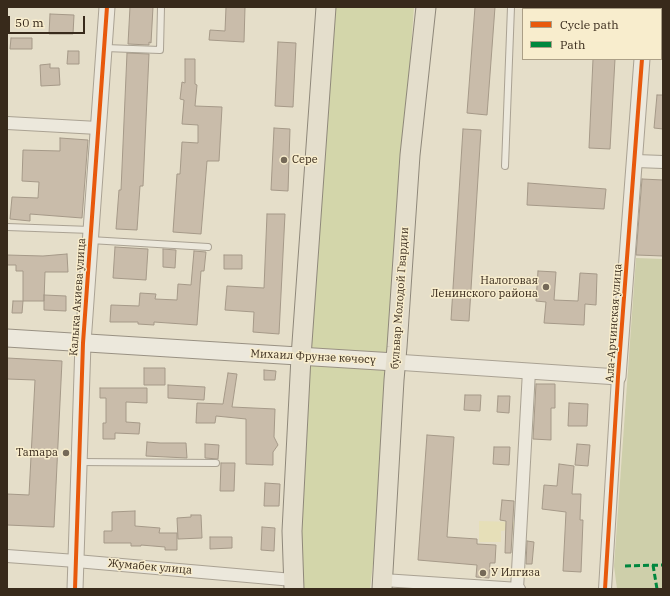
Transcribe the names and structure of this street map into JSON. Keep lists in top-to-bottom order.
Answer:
{
  "streets": {
    "main road": ["бульвар Молодой Гвардии", "Михаил Фрунзе көчөсү"],
    "street": ["Калыка Акиева улица", "Ала-Арчинская улица", "Жумабек улица"]
  },
  "crossings": [
    ["Калыка Акиева улица", "Михаил Фрунзе көчөсү"],
    ["Калыка Акиева улица", "Жумабек улица"],
    ["бульвар Молодой Гвардии", "Михаил Фрунзе көчөсү"],
    ["Ала-Арчинская улица", "Михаил Фрунзе көчөсү"]
  ],
  "places": [
    "Сере",
    "Налоговая Ленинского района",
    "Tamaра",
    "У Илгиза"
  ],
  "legend": ["Cycle path", "Path"],
  "scale_bar": "50 m"
}
